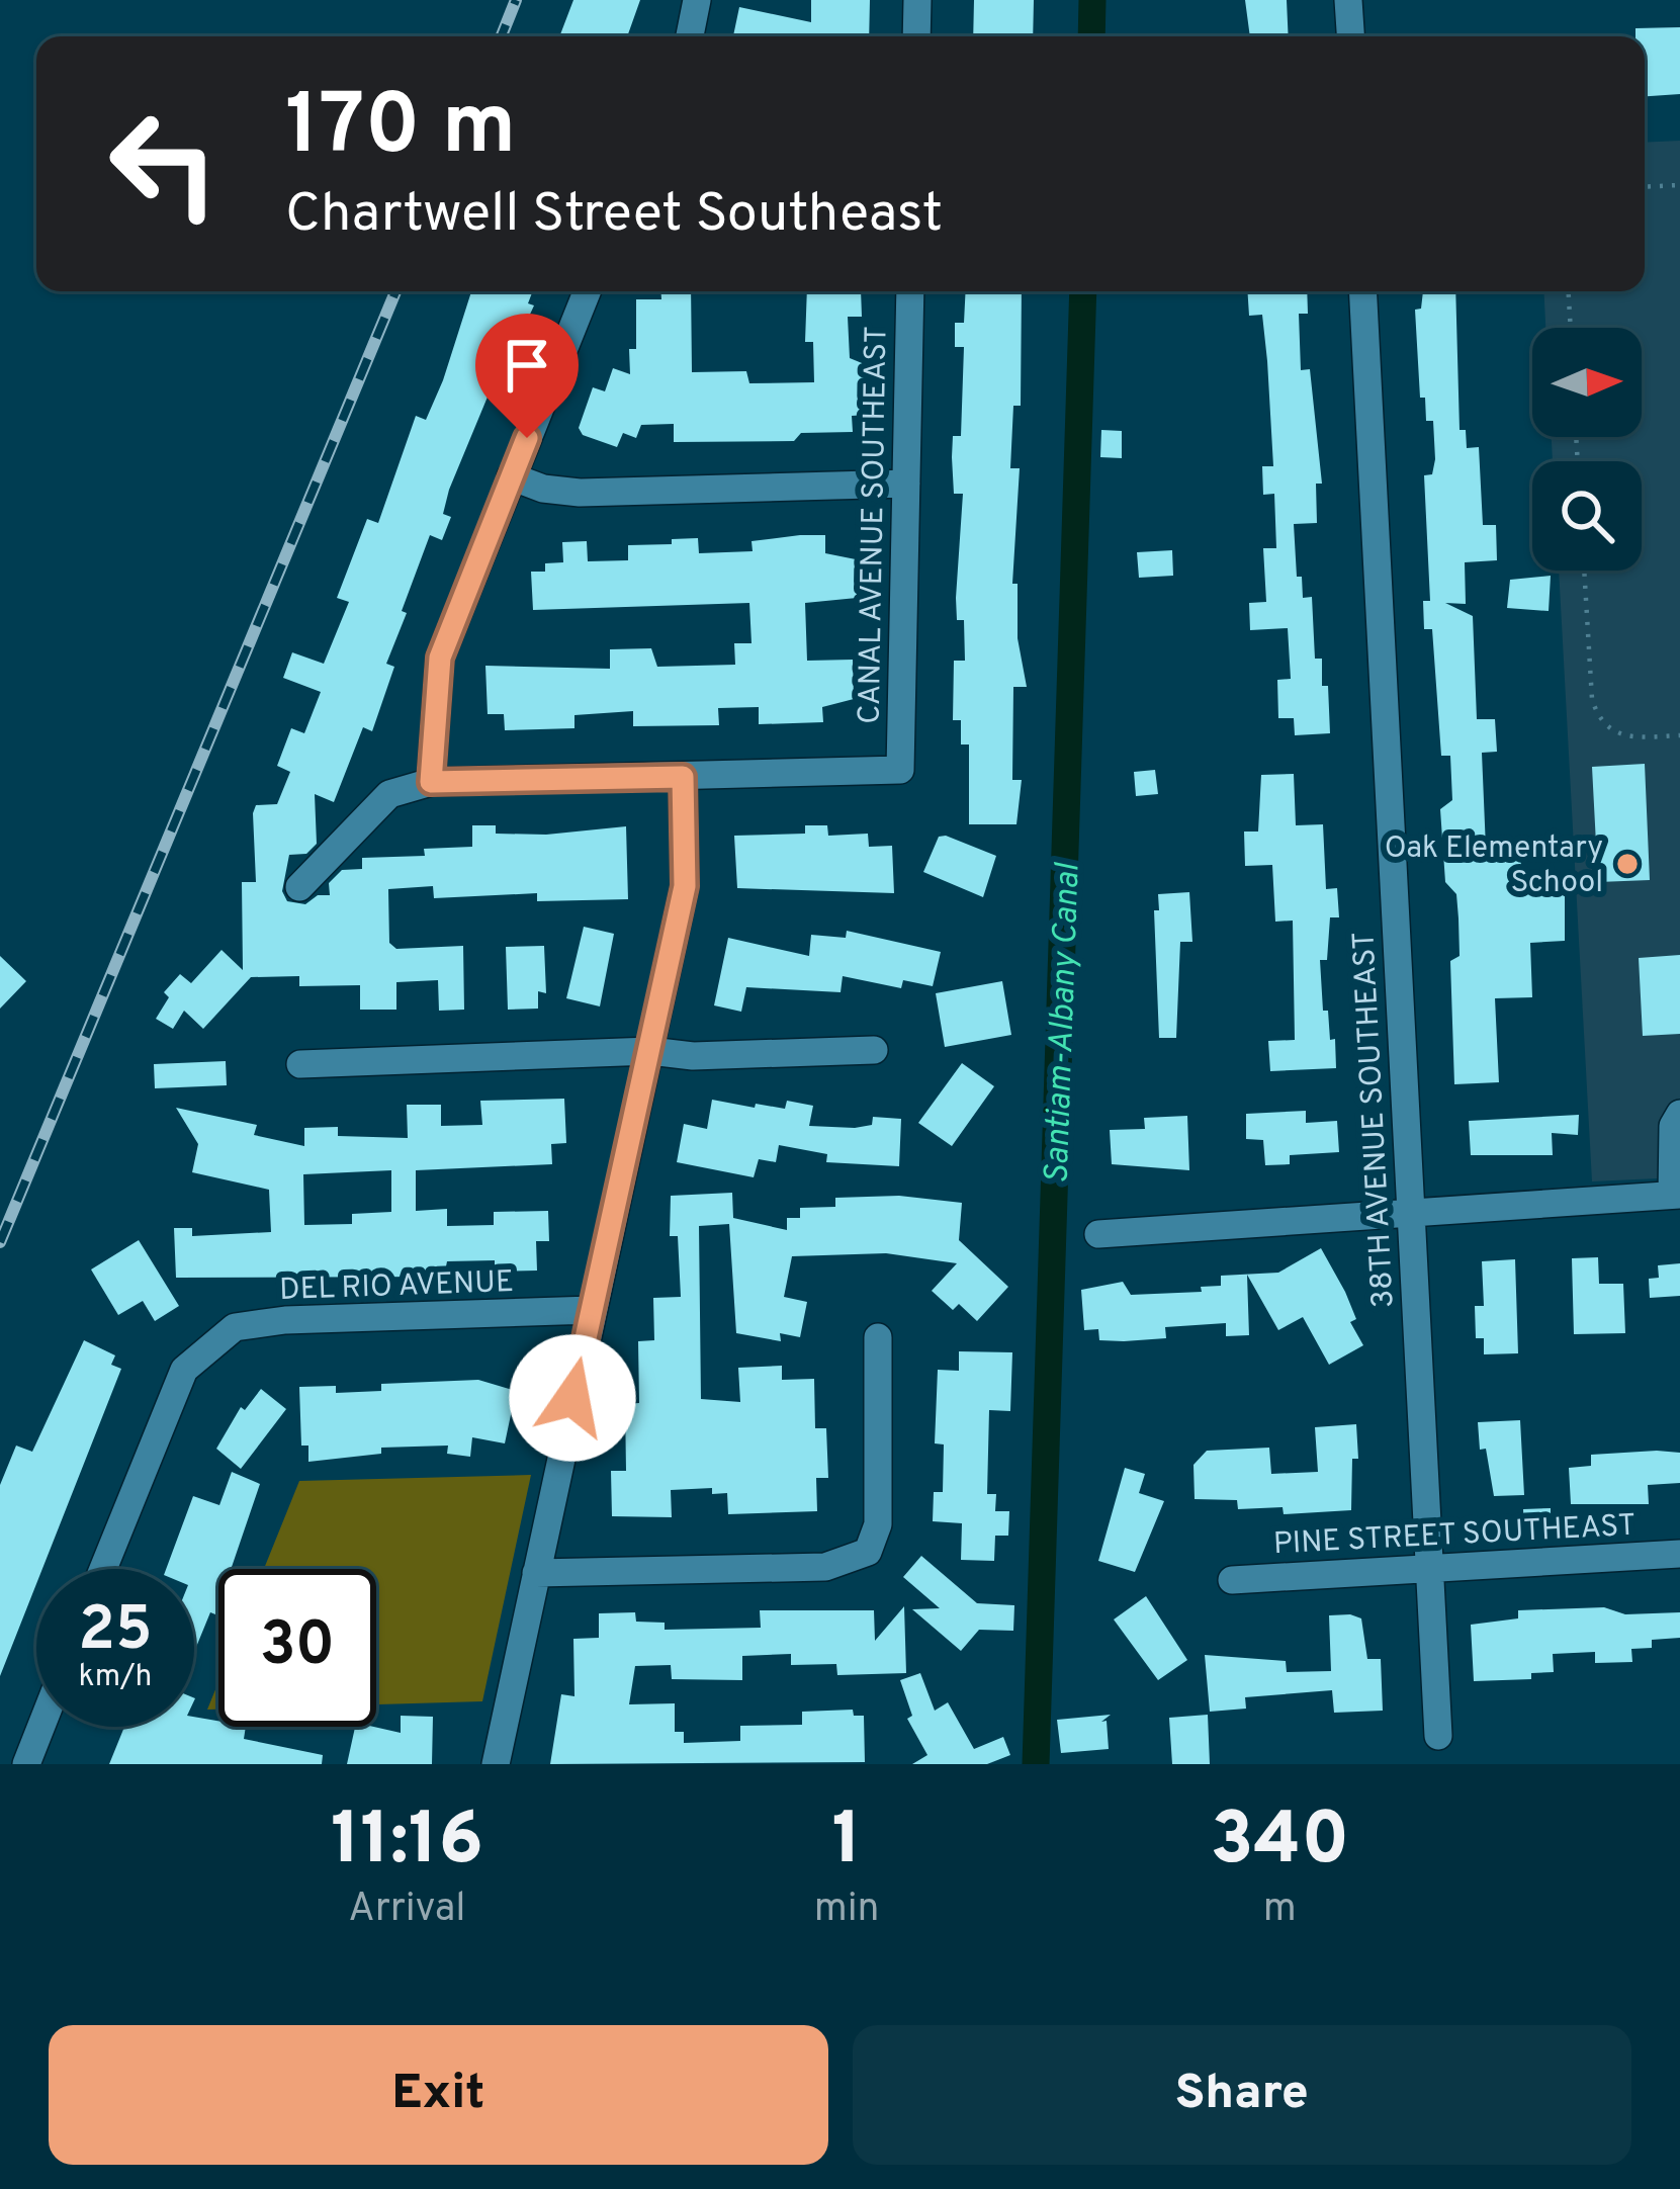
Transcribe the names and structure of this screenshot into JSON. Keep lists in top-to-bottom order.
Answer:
{
  "streets": {
    "street": [
      "CANAL AVENUE SOUTHEAST",
      "38TH AVENUE SOUTHEAST",
      "DEL RIO AVENUE",
      "PINE STREET SOUTHEAST"
    ]
  },
  "crossings": [
    ["38TH AVENUE SOUTHEAST", "PINE STREET SOUTHEAST"]
  ],
  "water": ["Santiam-Albany Canal"],
  "places": ["Oak Elementary School"],
  "north": "right",
  "page": {
    "turn": ["170 m", "Chartwell Street Southeast"],
    "speed": "25 km/h",
    "limit": "30",
    "eta": [
      "11:16",
      "Arrival",
      "1",
      "min",
      "340",
      "m"
    ],
    "buttons": ["Exit", "Share"]
  }
}
